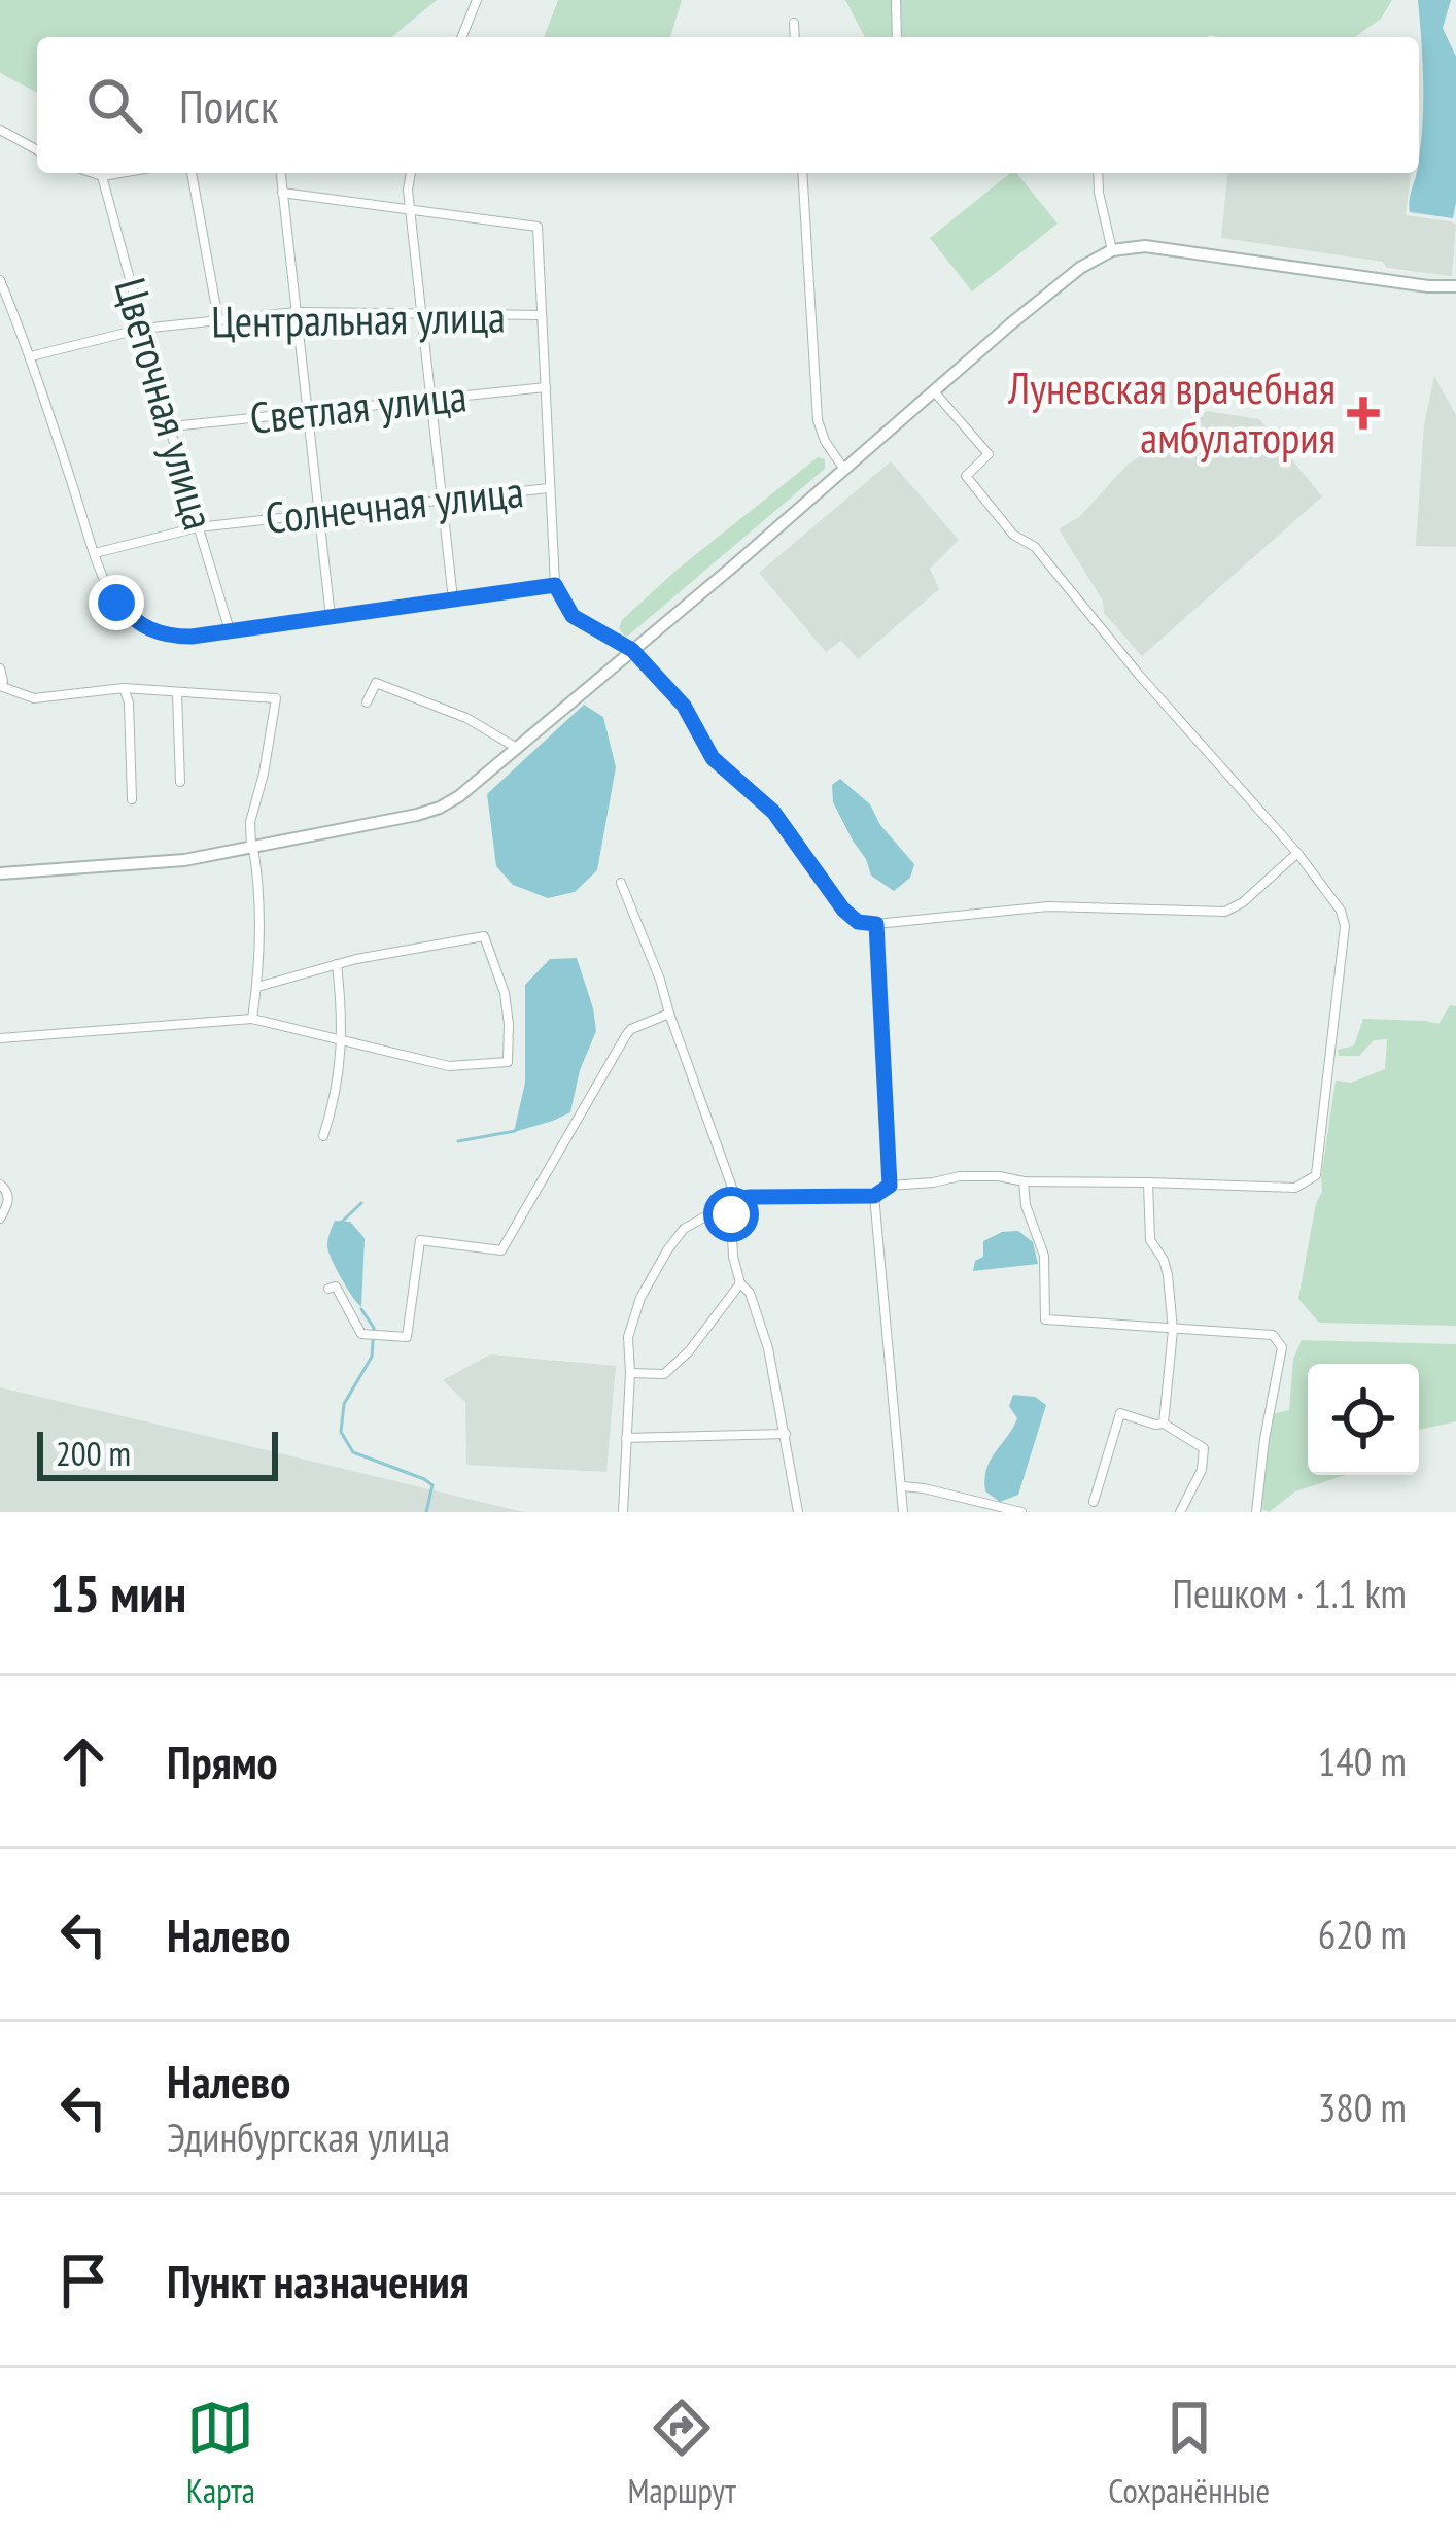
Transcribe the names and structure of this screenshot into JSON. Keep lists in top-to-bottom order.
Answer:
{
  "streets": {
    "street": [
      "Центральная улица",
      "Цветочная улица",
      "Светлая улица",
      "Солнечная улица"
    ]
  },
  "crossings": [
    ["Центральная улица", "Цветочная улица"],
    ["Цветочная улица", "Светлая улица"],
    ["Цветочная улица", "Солнечная улица"]
  ],
  "places": {
    "health": ["Луневская врачебная амбулатория"]
  },
  "scale_bar": "200 m",
  "page": {
    "search": "Поиск",
    "scale": "200 m",
    "heading": ["15 мин", "Пешком · 1.1 km"],
    "list": [
      ["Прямо", "140 m"],
      ["Налево", "620 m"],
      ["Налево", "Эдинбургская улица", "380 m"],
      "Пункт назначения"
    ],
    "nav": ["Карта", "Маршрут", "Сохранённые"]
  }
}
